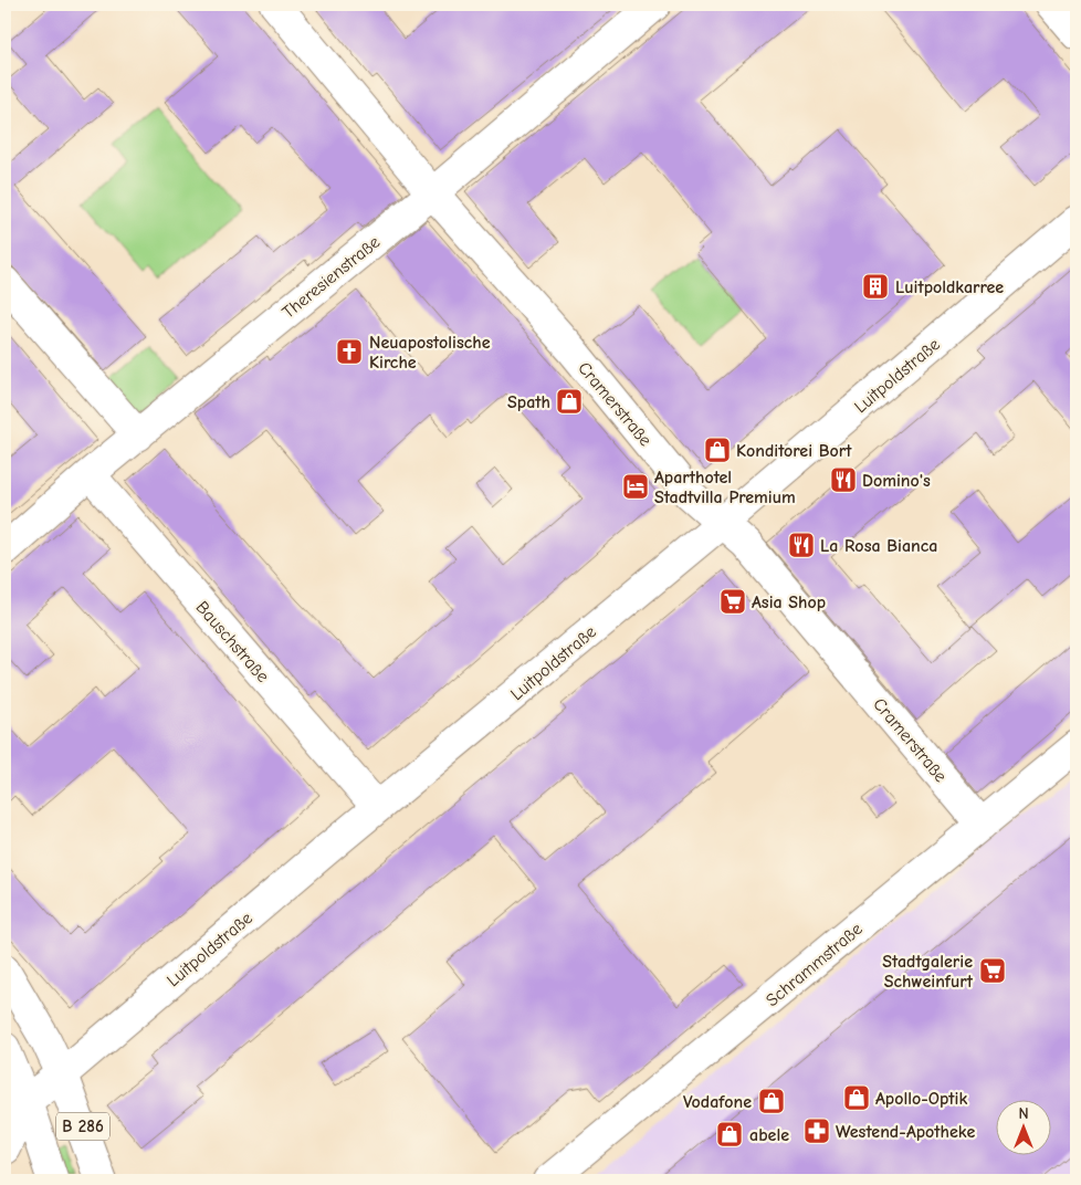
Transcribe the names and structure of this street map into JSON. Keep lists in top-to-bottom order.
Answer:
{
  "streets": {
    "street": [
      "Theresienstraße",
      "Luitpoldstraße",
      "Cramerstraße",
      "Bauschstraße",
      "Schrammstraße",
      "B 286"
    ]
  },
  "crossings": [
    ["Theresienstraße", "Cramerstraße"],
    ["Theresienstraße", "Bauschstraße"],
    ["Luitpoldstraße", "Cramerstraße"],
    ["Luitpoldstraße", "Bauschstraße"],
    ["Luitpoldstraße", "B 286"],
    ["Cramerstraße", "Schrammstraße"]
  ],
  "places": {
    "building": ["Luitpoldkarree"],
    "church": ["Neuapostolische Kirche"],
    "shop": [
      "Spath",
      "Konditorei Bort",
      "Apollo-Optik",
      "Vodafone",
      "abele"
    ],
    "restaurant": ["Domino's", "La Rosa Bianca"],
    "hotel": ["Aparthotel Stadtvilla Premium"],
    "supermarket": ["Asia Shop", "Stadtgalerie Schweinfurt"],
    "pharmacy": ["Westend-Apotheke"]
  },
  "north": "top"
}
